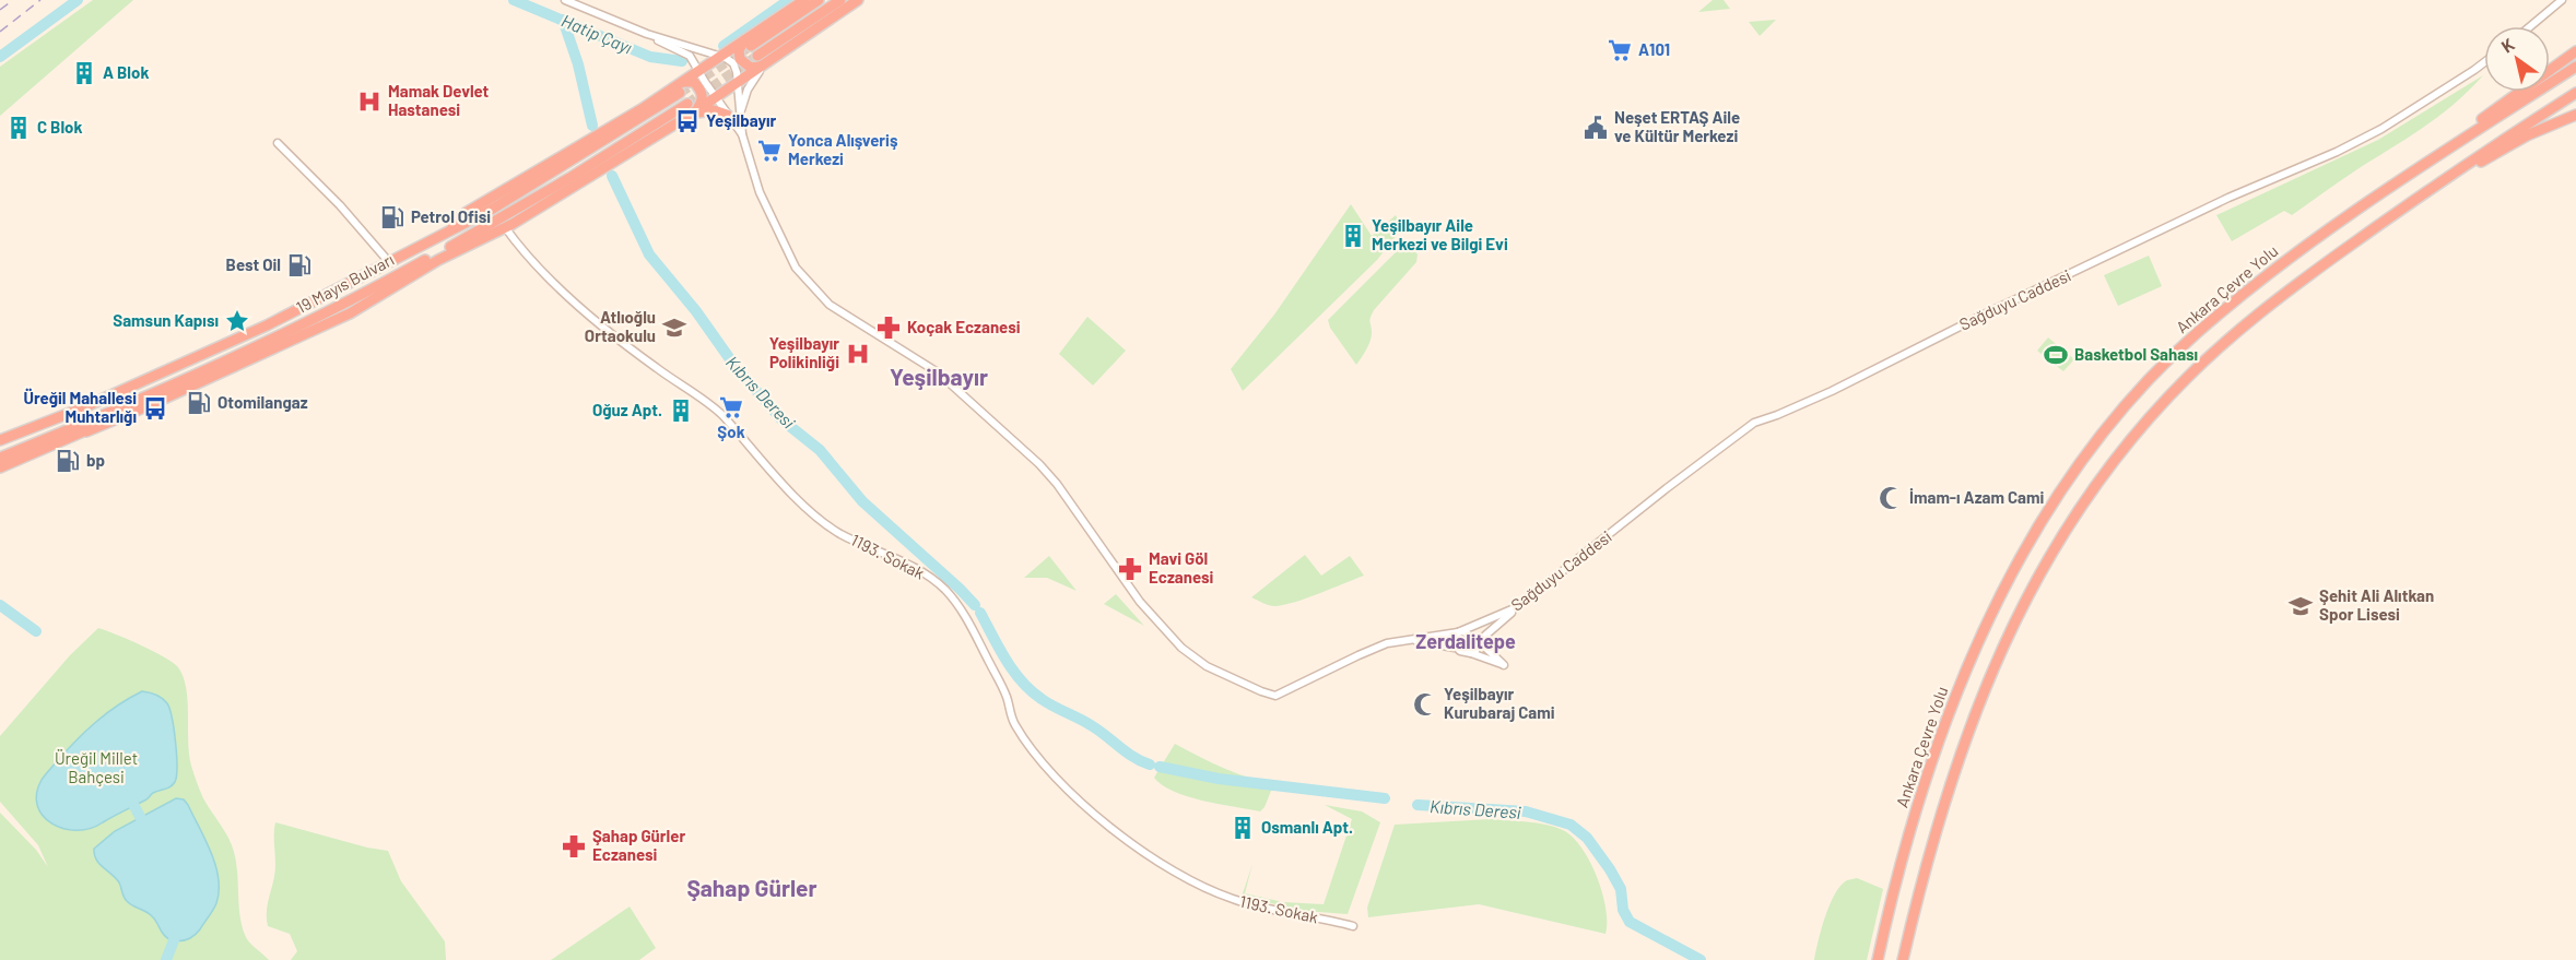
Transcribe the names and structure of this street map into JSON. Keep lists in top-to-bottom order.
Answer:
{
  "streets": {
    "highway": ["19 Mayıs Bulvarı", "Ankara Çevre Yolu"],
    "street": ["Sağduyu Caddesi", "1193. Sokak"]
  },
  "districts": ["Yeşilbayır", "Zerdalitepe", "Şahap Gürler"],
  "water": ["Hatip Çayı", "Kıbrıs Deresi"],
  "parks": ["Üreğil Millet Bahçesi"],
  "places": {
    "supermarket": ["A101", "Yonca Alışveriş Merkezi", "Şok"],
    "building": [
      "A Blok",
      "C Blok",
      "Yeşilbayır Aile Merkezi ve Bilgi Evi",
      "Oğuz Apt.",
      "Osmanlı Apt."
    ],
    "hospital": ["Mamak Devlet Hastanesi", "Yeşilbayır Polikinliği"],
    "bus stop": ["Yeşilbayır", "Üreğil Mahallesi Muhtarlığı"],
    "public building": ["Neşet ERTAŞ Aile ve Kültür Merkezi"],
    "fuel station": [
      "Petrol Ofisi",
      "Best Oil",
      "Otomilangaz",
      "bp"
    ],
    "place": ["Samsun Kapısı"],
    "school or university": ["Atlıoğlu Ortaokulu", "Şehit Ali Alıtkan Spor Lisesi"],
    "pharmacy": ["Koçak Eczanesi", "Mavi Göl Eczanesi", "Şahap Gürler Eczanesi"],
    "sports": ["Basketbol Sahası"],
    "mosque": ["İmam-ı Azam Cami", "Yeşilbayır Kurubaraj Cami"]
  },
  "north": "top left"
}
